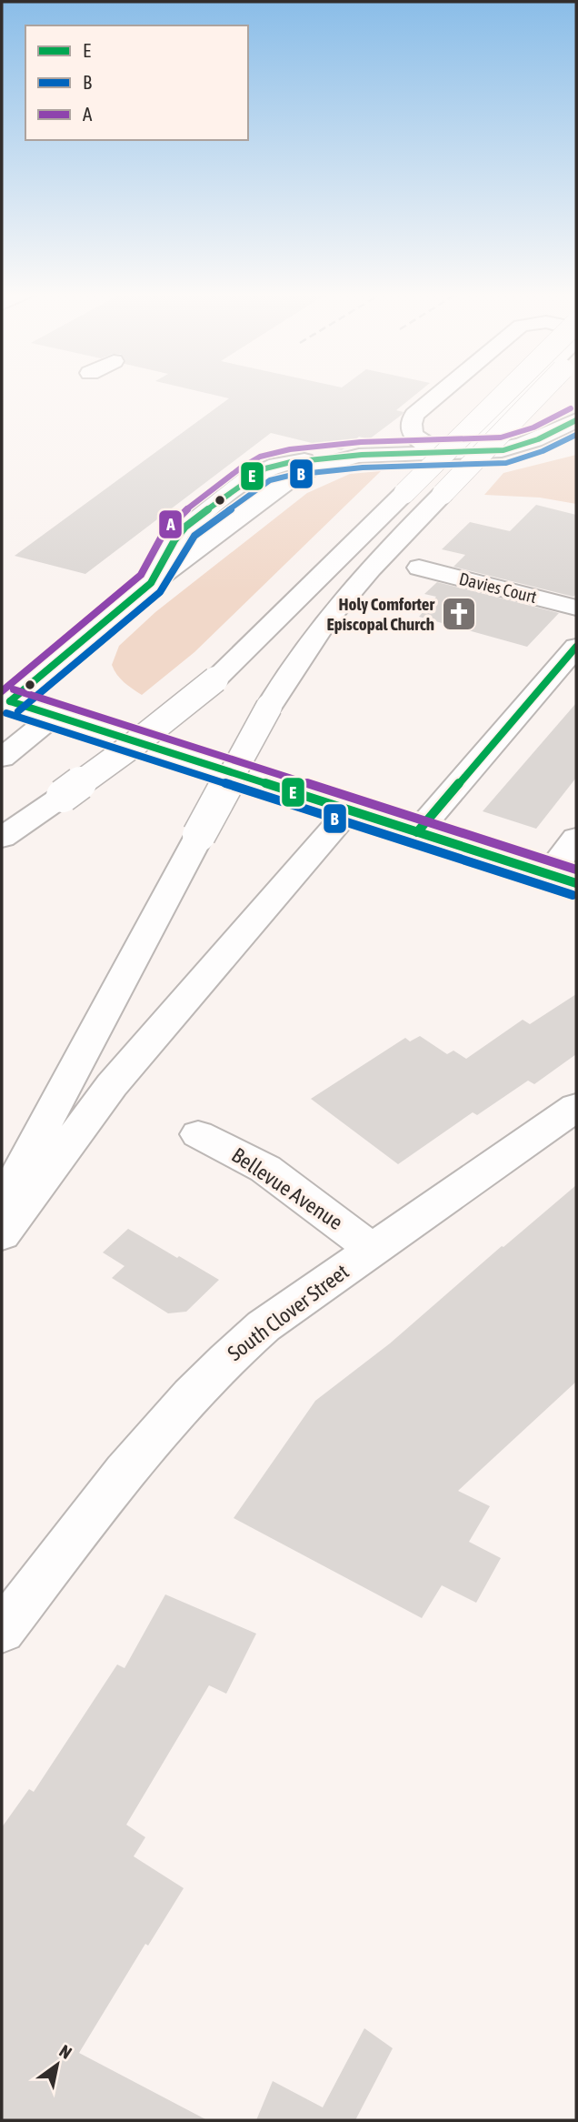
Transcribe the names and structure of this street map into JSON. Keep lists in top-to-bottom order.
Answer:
{
  "streets": {
    "main road": ["Davies Court", "Bellevue Avenue", "South Clover Street"]
  },
  "crossings": [
    ["Bellevue Avenue", "South Clover Street"]
  ],
  "places": {
    "church": ["Holy Comforter Episcopal Church"]
  },
  "lines": ["transit line A", "transit line E", "transit line B"],
  "legend": ["E", "B", "A"],
  "north": "top right"
}
